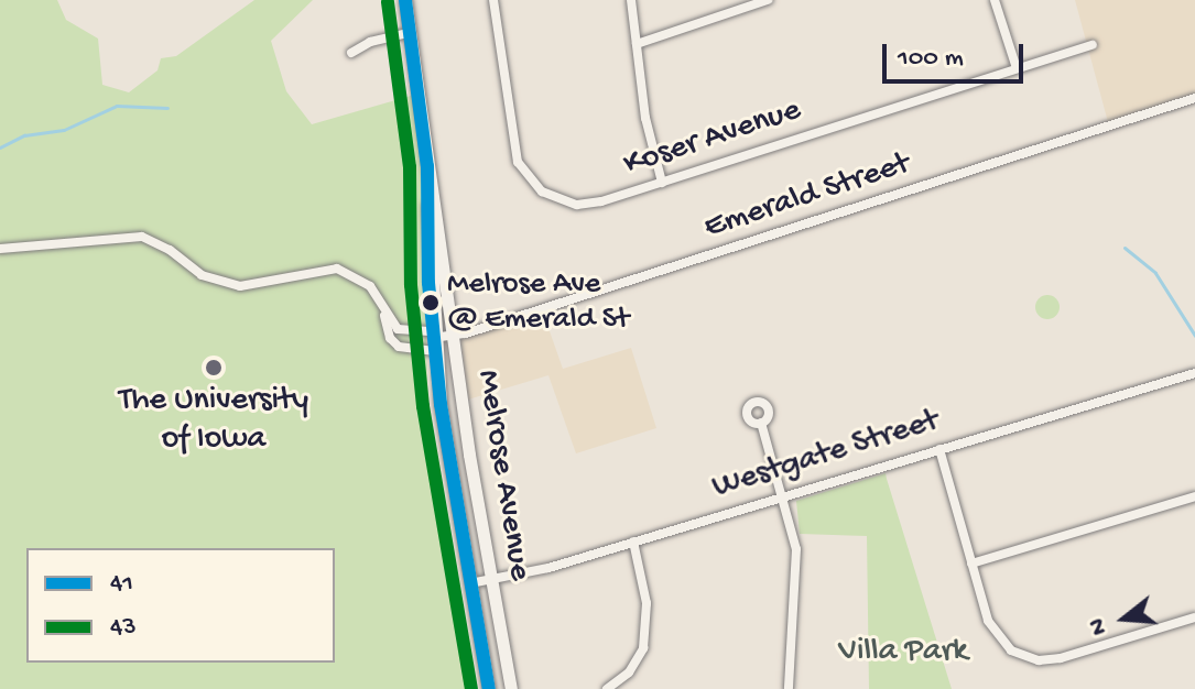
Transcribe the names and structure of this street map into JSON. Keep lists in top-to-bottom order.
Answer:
{
  "streets": {
    "main road": ["Melrose Avenue"],
    "street": ["Koser Avenue", "Emerald Street", "Westgate Street"]
  },
  "crossings": [
    ["Emerald Street", "Melrose Avenue"],
    ["Westgate Street", "Melrose Avenue"]
  ],
  "parks": ["Villa Park"],
  "places": ["Melrose Ave @ Emerald St", "The University of Iowa"],
  "lines": ["transit line 41", "transit line 43"],
  "legend": ["41", "43"],
  "scale_bar": "100 m",
  "north": "left"
}
